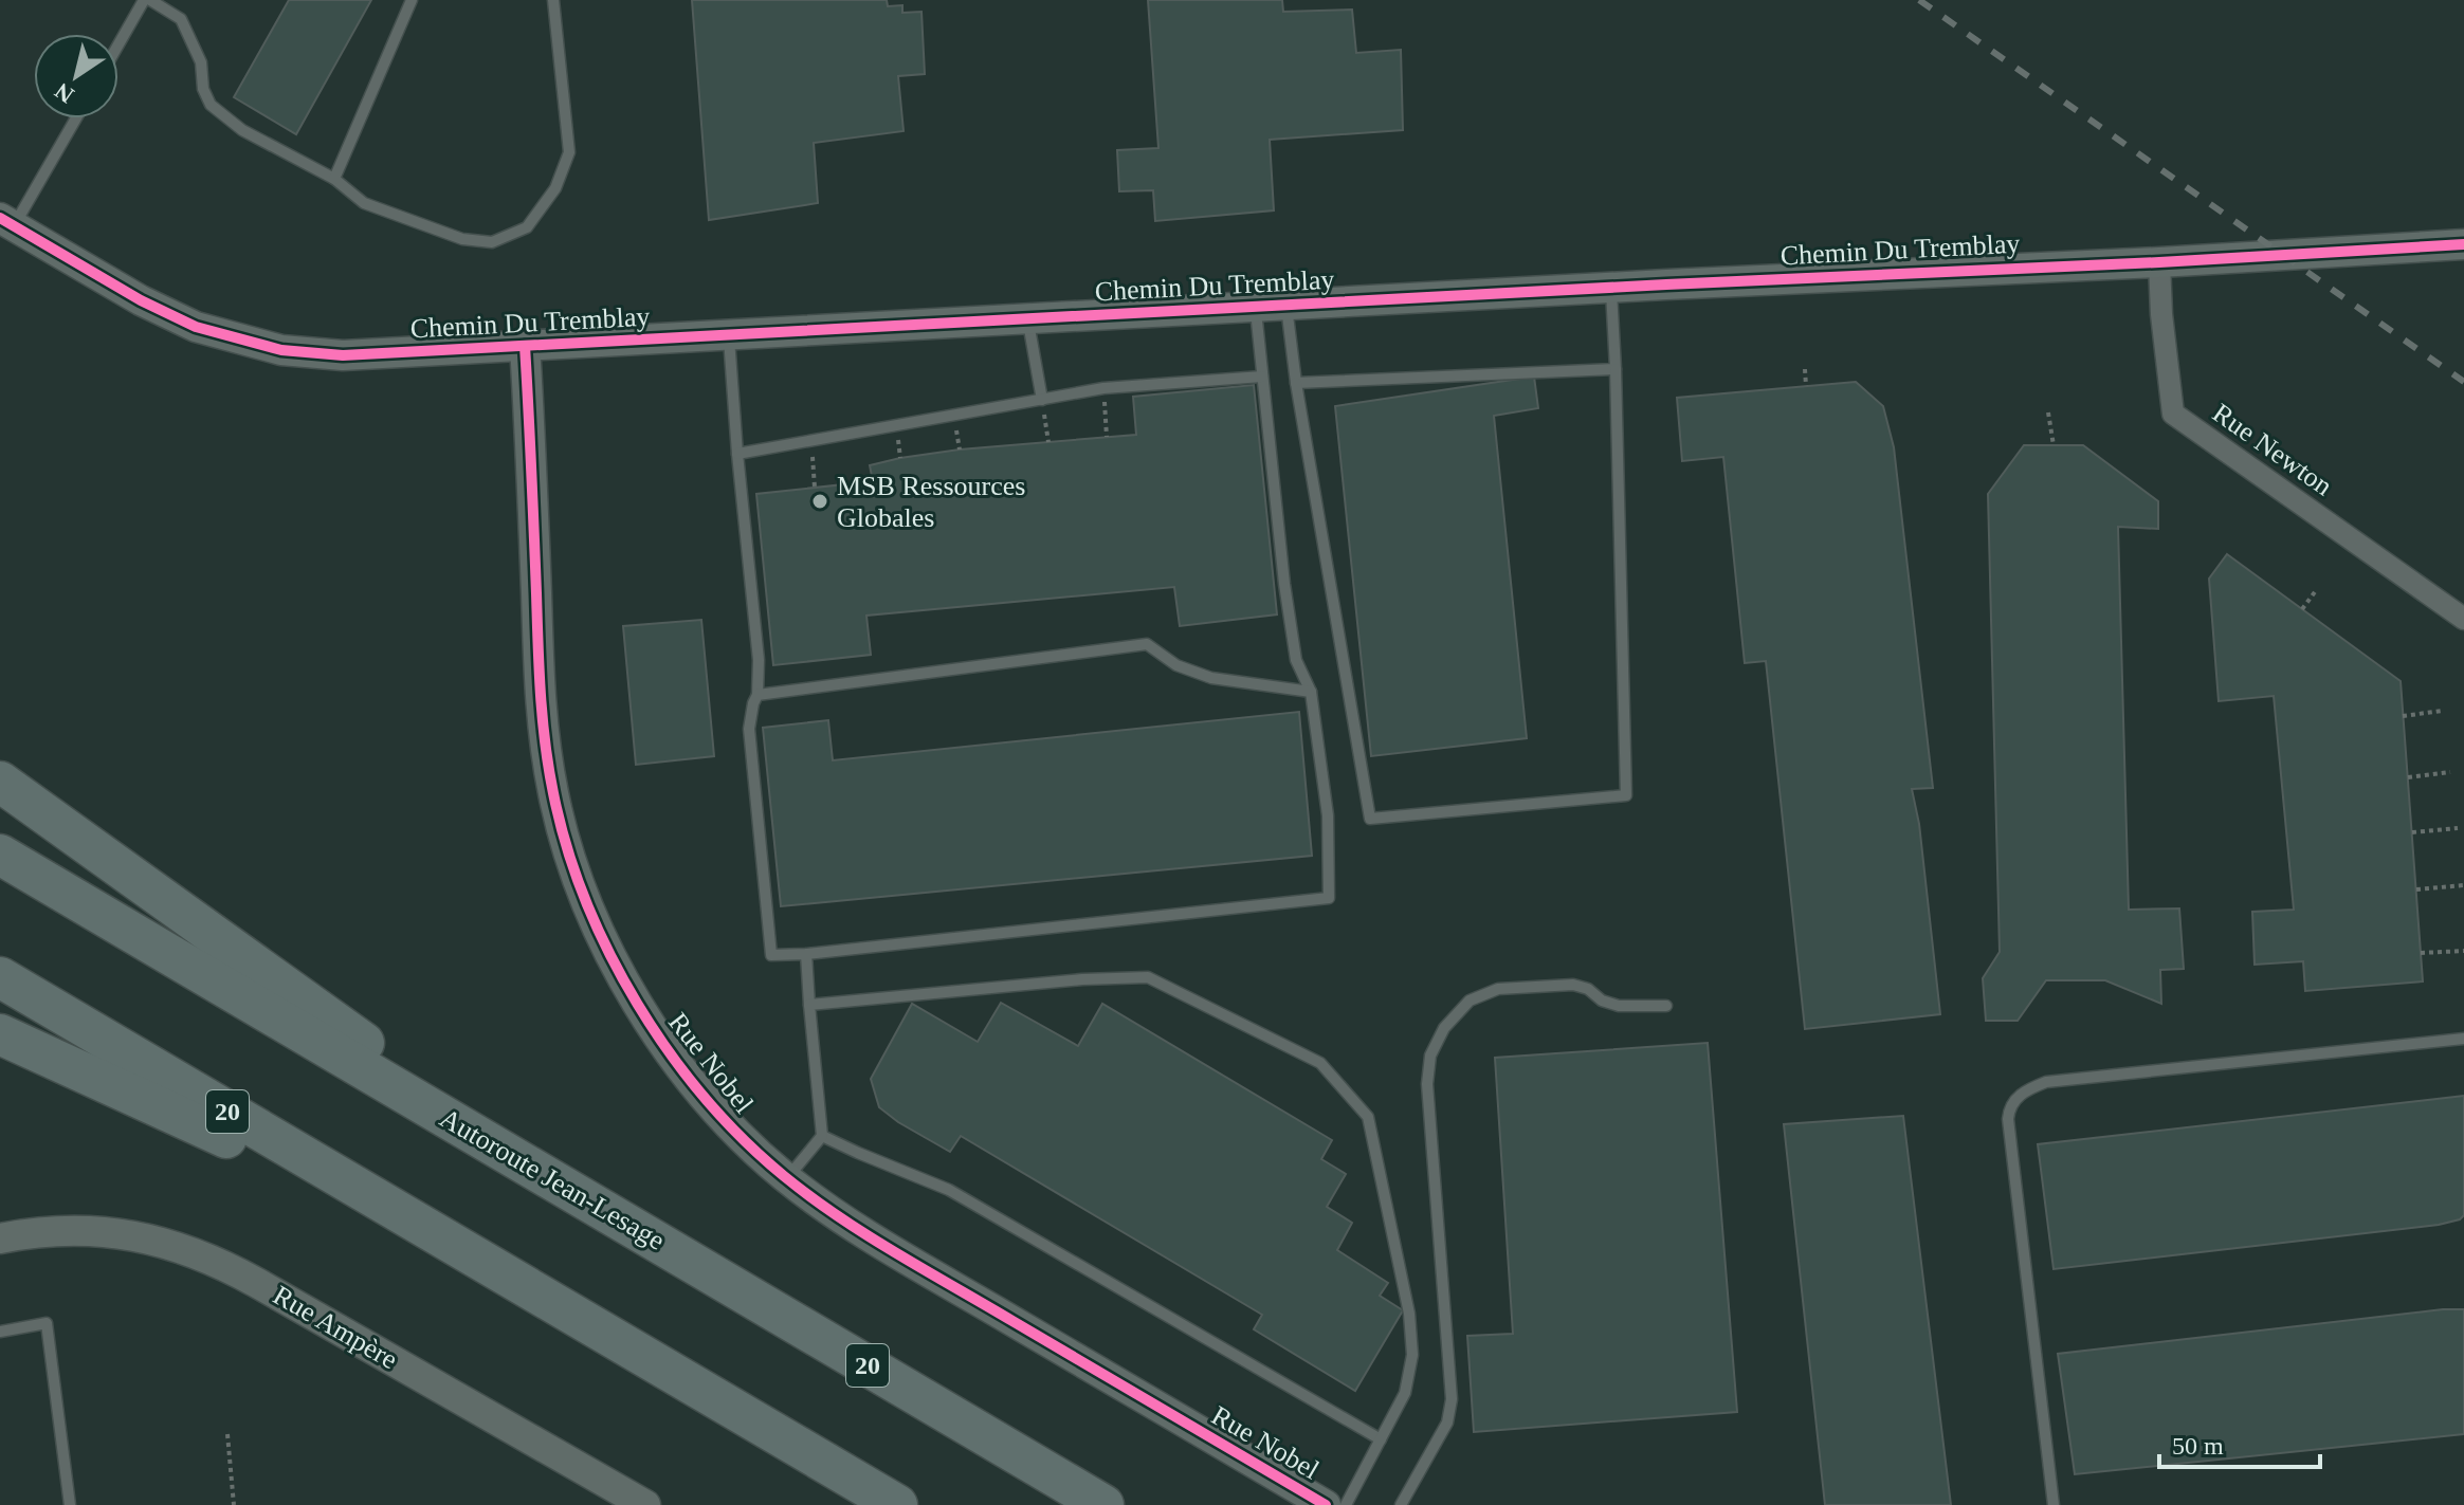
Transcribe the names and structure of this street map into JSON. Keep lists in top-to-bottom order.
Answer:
{
  "streets": {
    "highway": ["20", "Autoroute Jean-Lesage"],
    "street": [
      "Chemin Du Tremblay",
      "Rue Newton",
      "Rue Nobel",
      "Rue Ampère"
    ]
  },
  "crossings": [
    ["Chemin Du Tremblay", "Rue Newton"],
    ["Chemin Du Tremblay", "Rue Nobel"]
  ],
  "places": ["MSB Ressources Globales"],
  "scale_bar": "50 m",
  "north": "bottom left"
}
